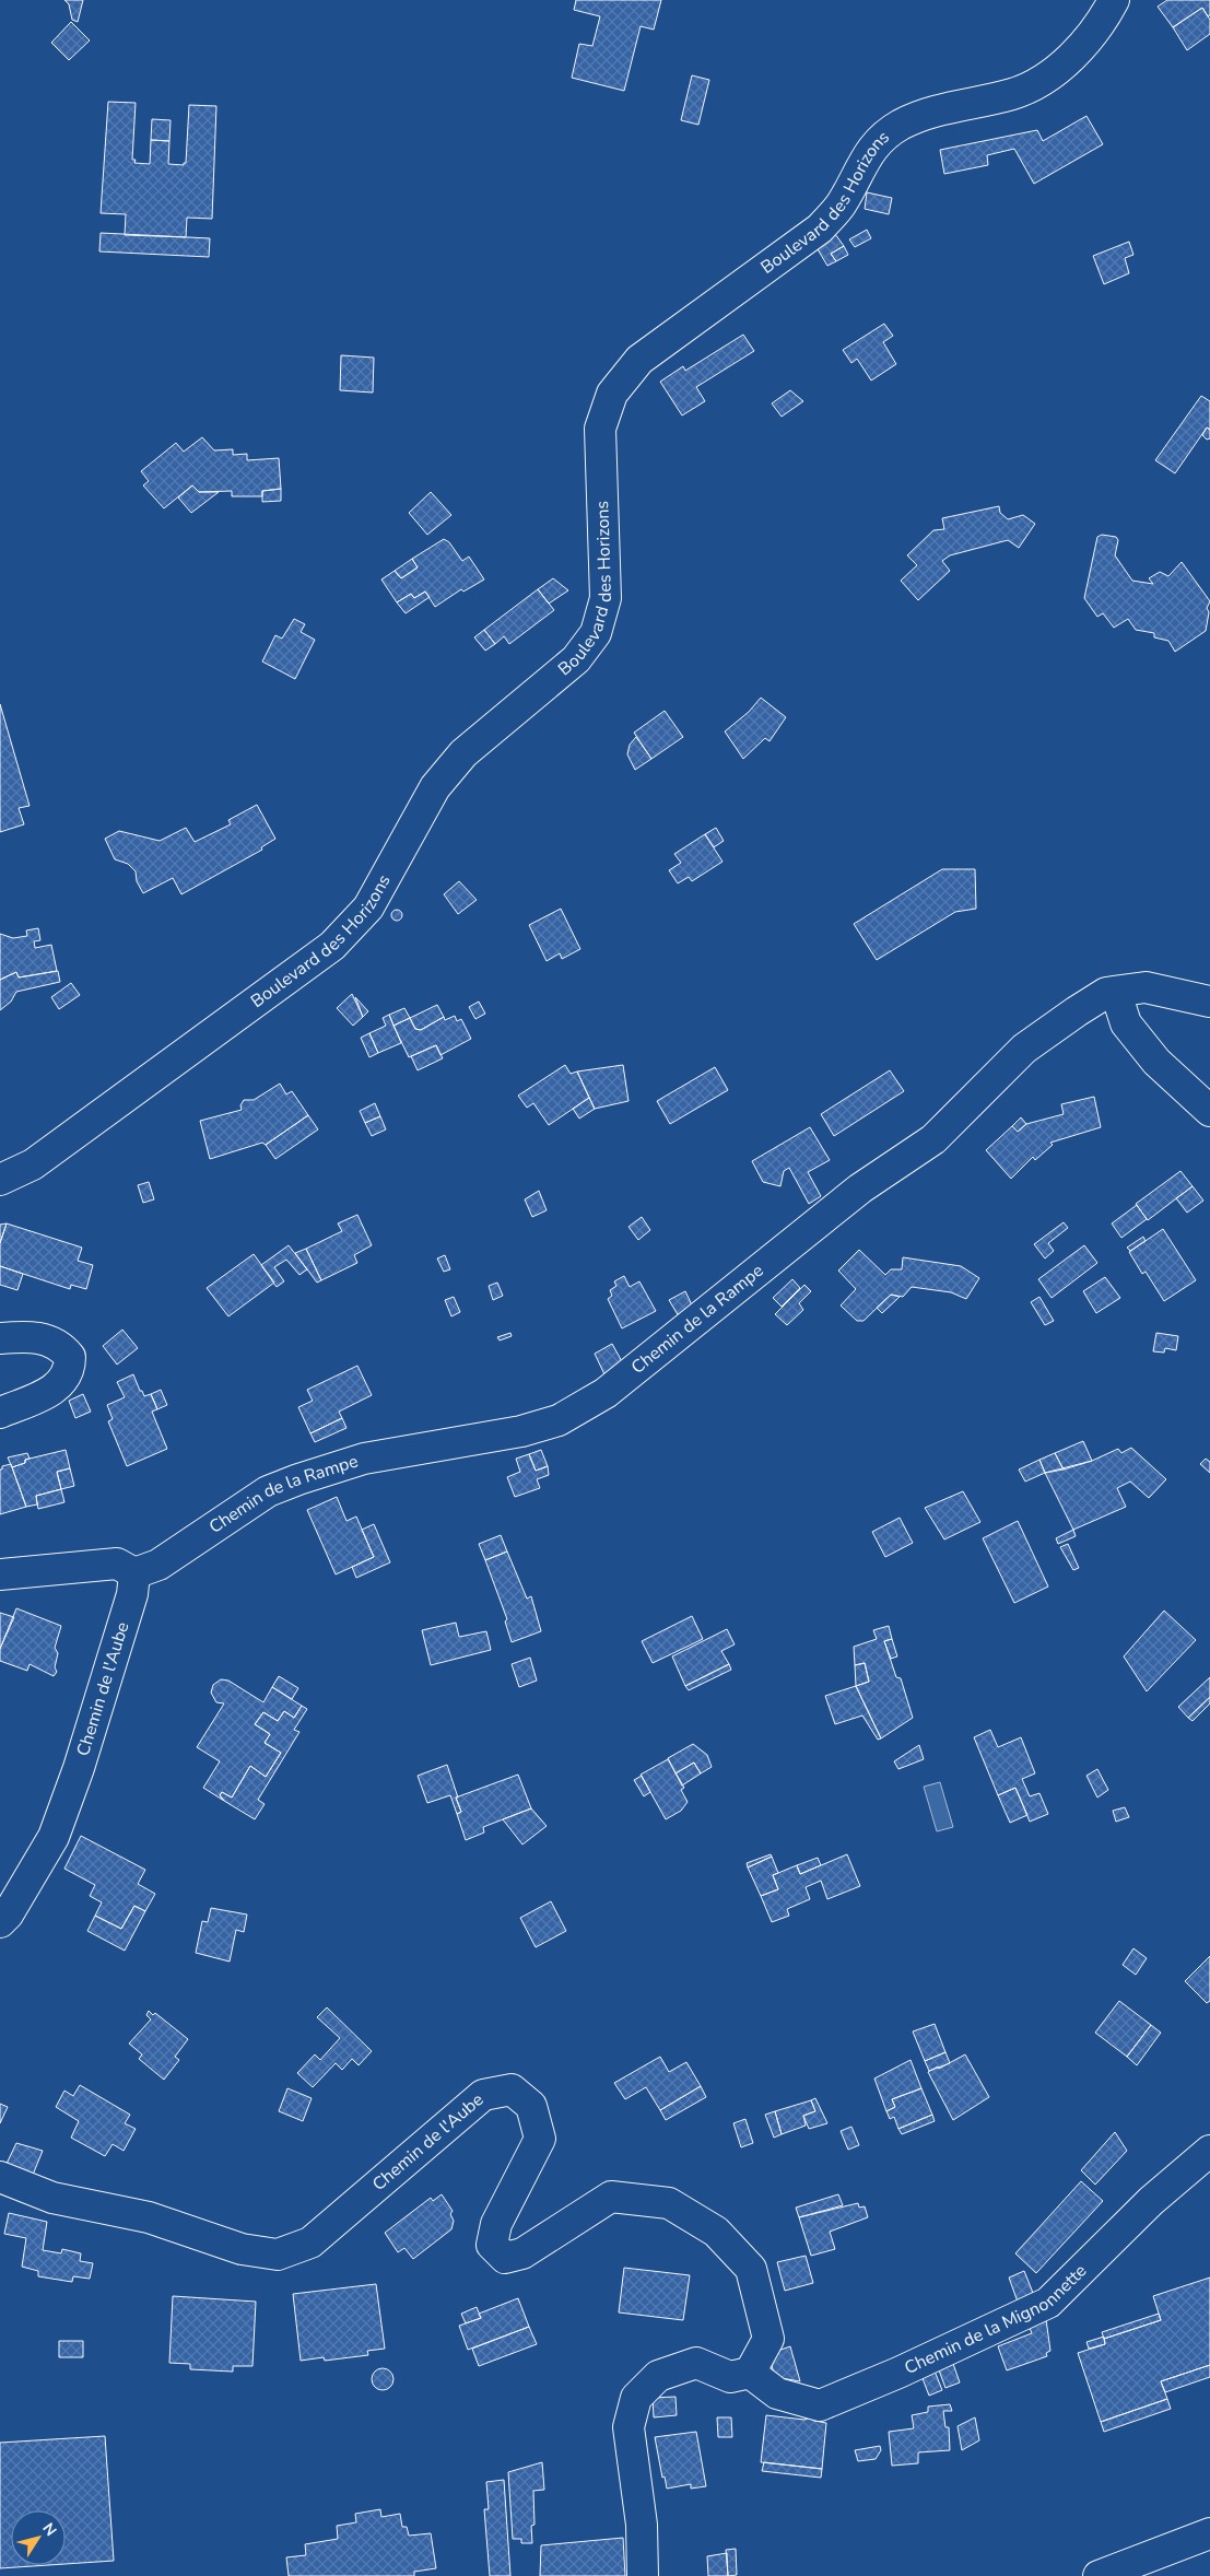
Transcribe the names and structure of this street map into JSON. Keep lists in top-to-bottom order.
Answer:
{
  "streets": {
    "street": [
      "Boulevard des Horizons",
      "Chemin de la Rampe",
      "Chemin de l'Aube",
      "Chemin de la Mignonnette"
    ]
  },
  "crossings": [
    ["Chemin de la Rampe", "Chemin de l'Aube"],
    ["Chemin de l'Aube", "Chemin de la Mignonnette"]
  ],
  "north": "top right"
}
